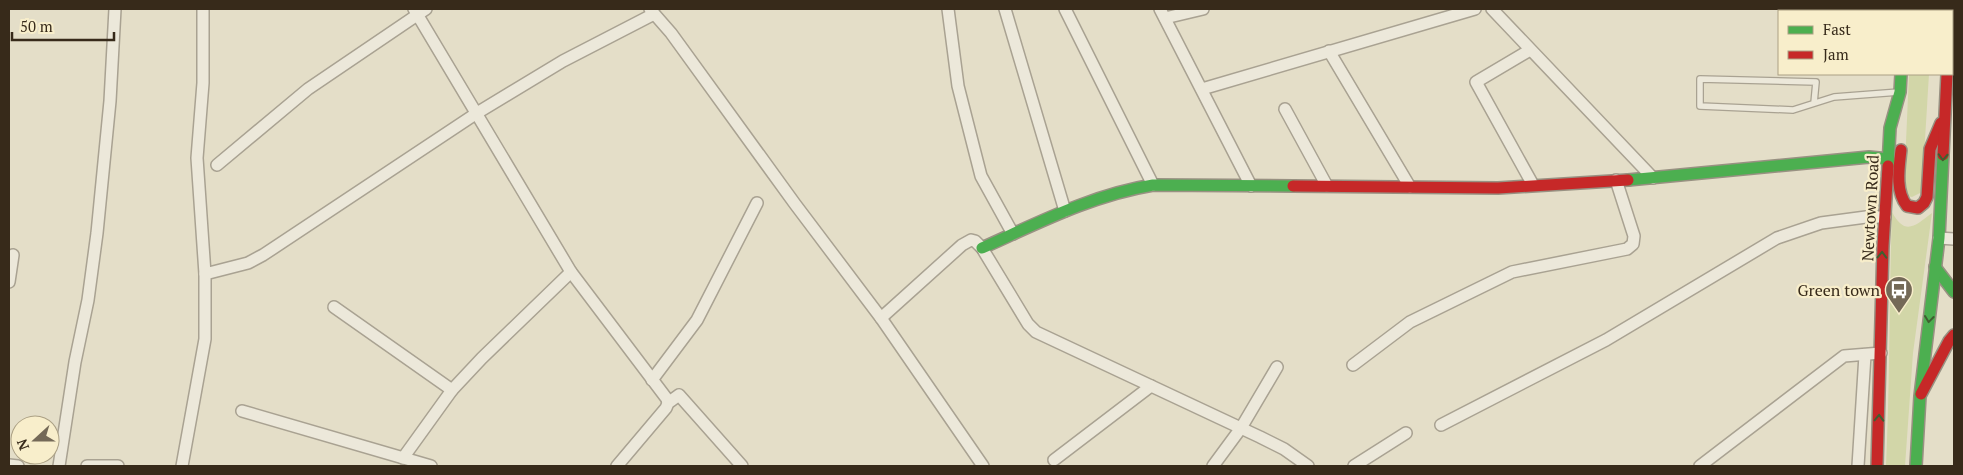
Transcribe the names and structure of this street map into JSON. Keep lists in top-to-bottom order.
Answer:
{
  "streets": {
    "main road": ["Newtown Road"]
  },
  "places": {
    "bus stop": ["Green town"]
  },
  "legend": ["Fast", "Jam"],
  "scale_bar": "50 m",
  "north": "left"
}
